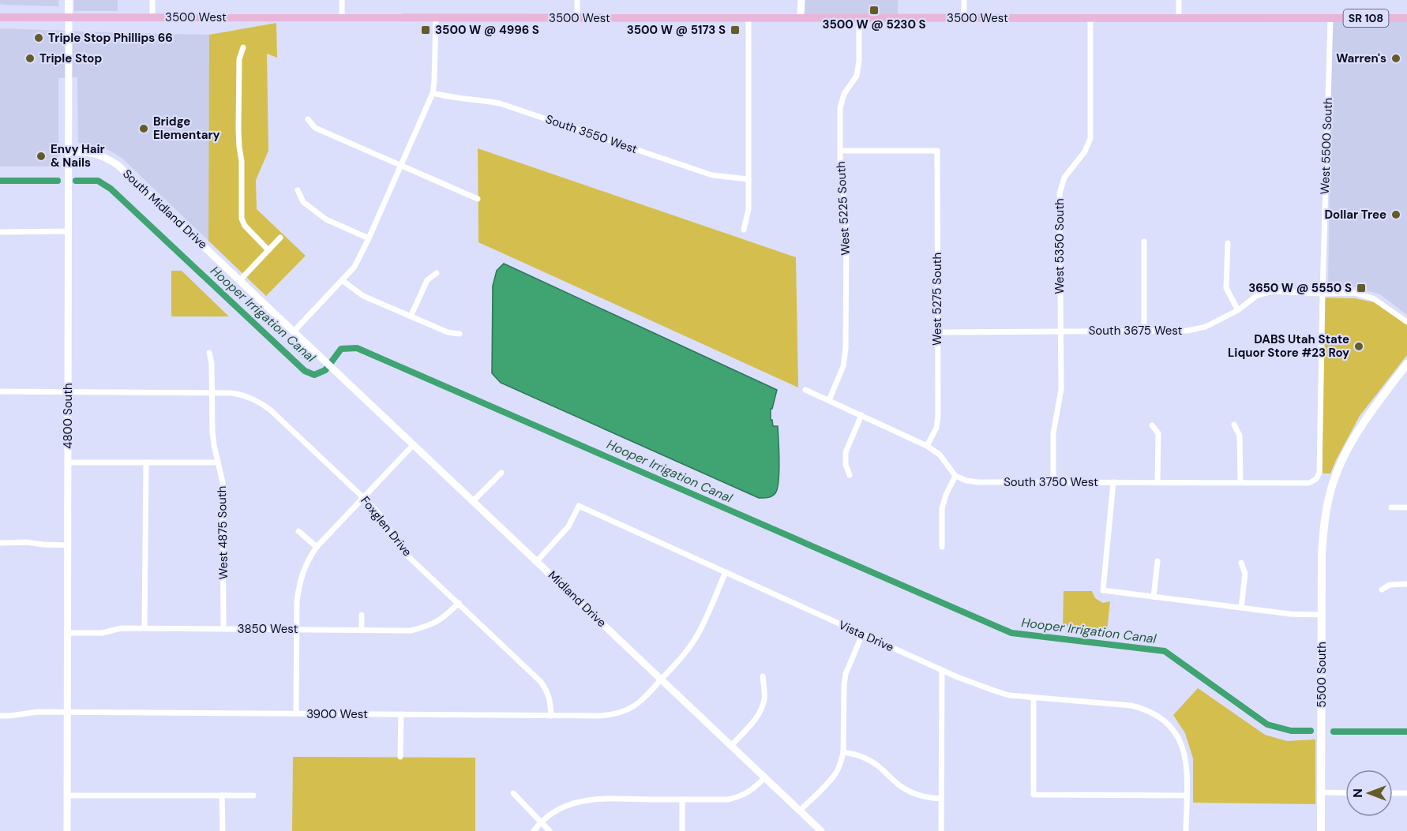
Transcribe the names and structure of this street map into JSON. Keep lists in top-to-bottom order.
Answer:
{
  "streets": {
    "main road": [
      "3500 West",
      "SR 108",
      "4800 South",
      "5500 South"
    ],
    "street": [
      "South 3550 West",
      "West 5500 South",
      "West 5225 South",
      "South Midland Drive",
      "West 5350 South",
      "West 5275 South",
      "South 3675 West",
      "South 3750 West",
      "Foxglen Drive",
      "West 4875 South",
      "Midland Drive",
      "3850 West",
      "Vista Drive",
      "3900 West"
    ]
  },
  "crossings": [
    ["3500 West", "SR 108"],
    ["3500 West", "West 5500 South"],
    ["3500 West", "West 5225 South"],
    ["3500 West", "West 5350 South"],
    ["3500 West", "4800 South"],
    ["SR 108", "West 5500 South"],
    ["West 5500 South", "South 3675 West"],
    ["West 5500 South", "South 3750 West"],
    ["West 5225 South", "West 5275 South"],
    ["South Midland Drive", "4800 South"],
    ["South Midland Drive", "Midland Drive"],
    ["West 5350 South", "South 3675 West"],
    ["West 5350 South", "South 3750 West"],
    ["West 5275 South", "South 3675 West"],
    ["4800 South", "Foxglen Drive"],
    ["4800 South", "3850 West"],
    ["4800 South", "3900 West"],
    ["Foxglen Drive", "West 4875 South"],
    ["Foxglen Drive", "3850 West"],
    ["Foxglen Drive", "3900 West"],
    ["West 4875 South", "3850 West"],
    ["Midland Drive", "Vista Drive"],
    ["Midland Drive", "3900 West"],
    ["Vista Drive", "3900 West"]
  ],
  "water": ["Hooper Irrigation Canal"],
  "places": {
    "transit": [
      "3500 W @ 5230 S",
      "3500 W @ 4996 S",
      "3500 W @ 5173 S",
      "3650 W @ 5550 S"
    ],
    "other": [
      "Triple Stop Phillips 66",
      "Triple Stop",
      "Warren's",
      "Bridge Elementary",
      "Envy Hair & Nails",
      "Dollar Tree",
      "DABS Utah State Liquor Store #23 Roy"
    ]
  },
  "north": "left"
}
